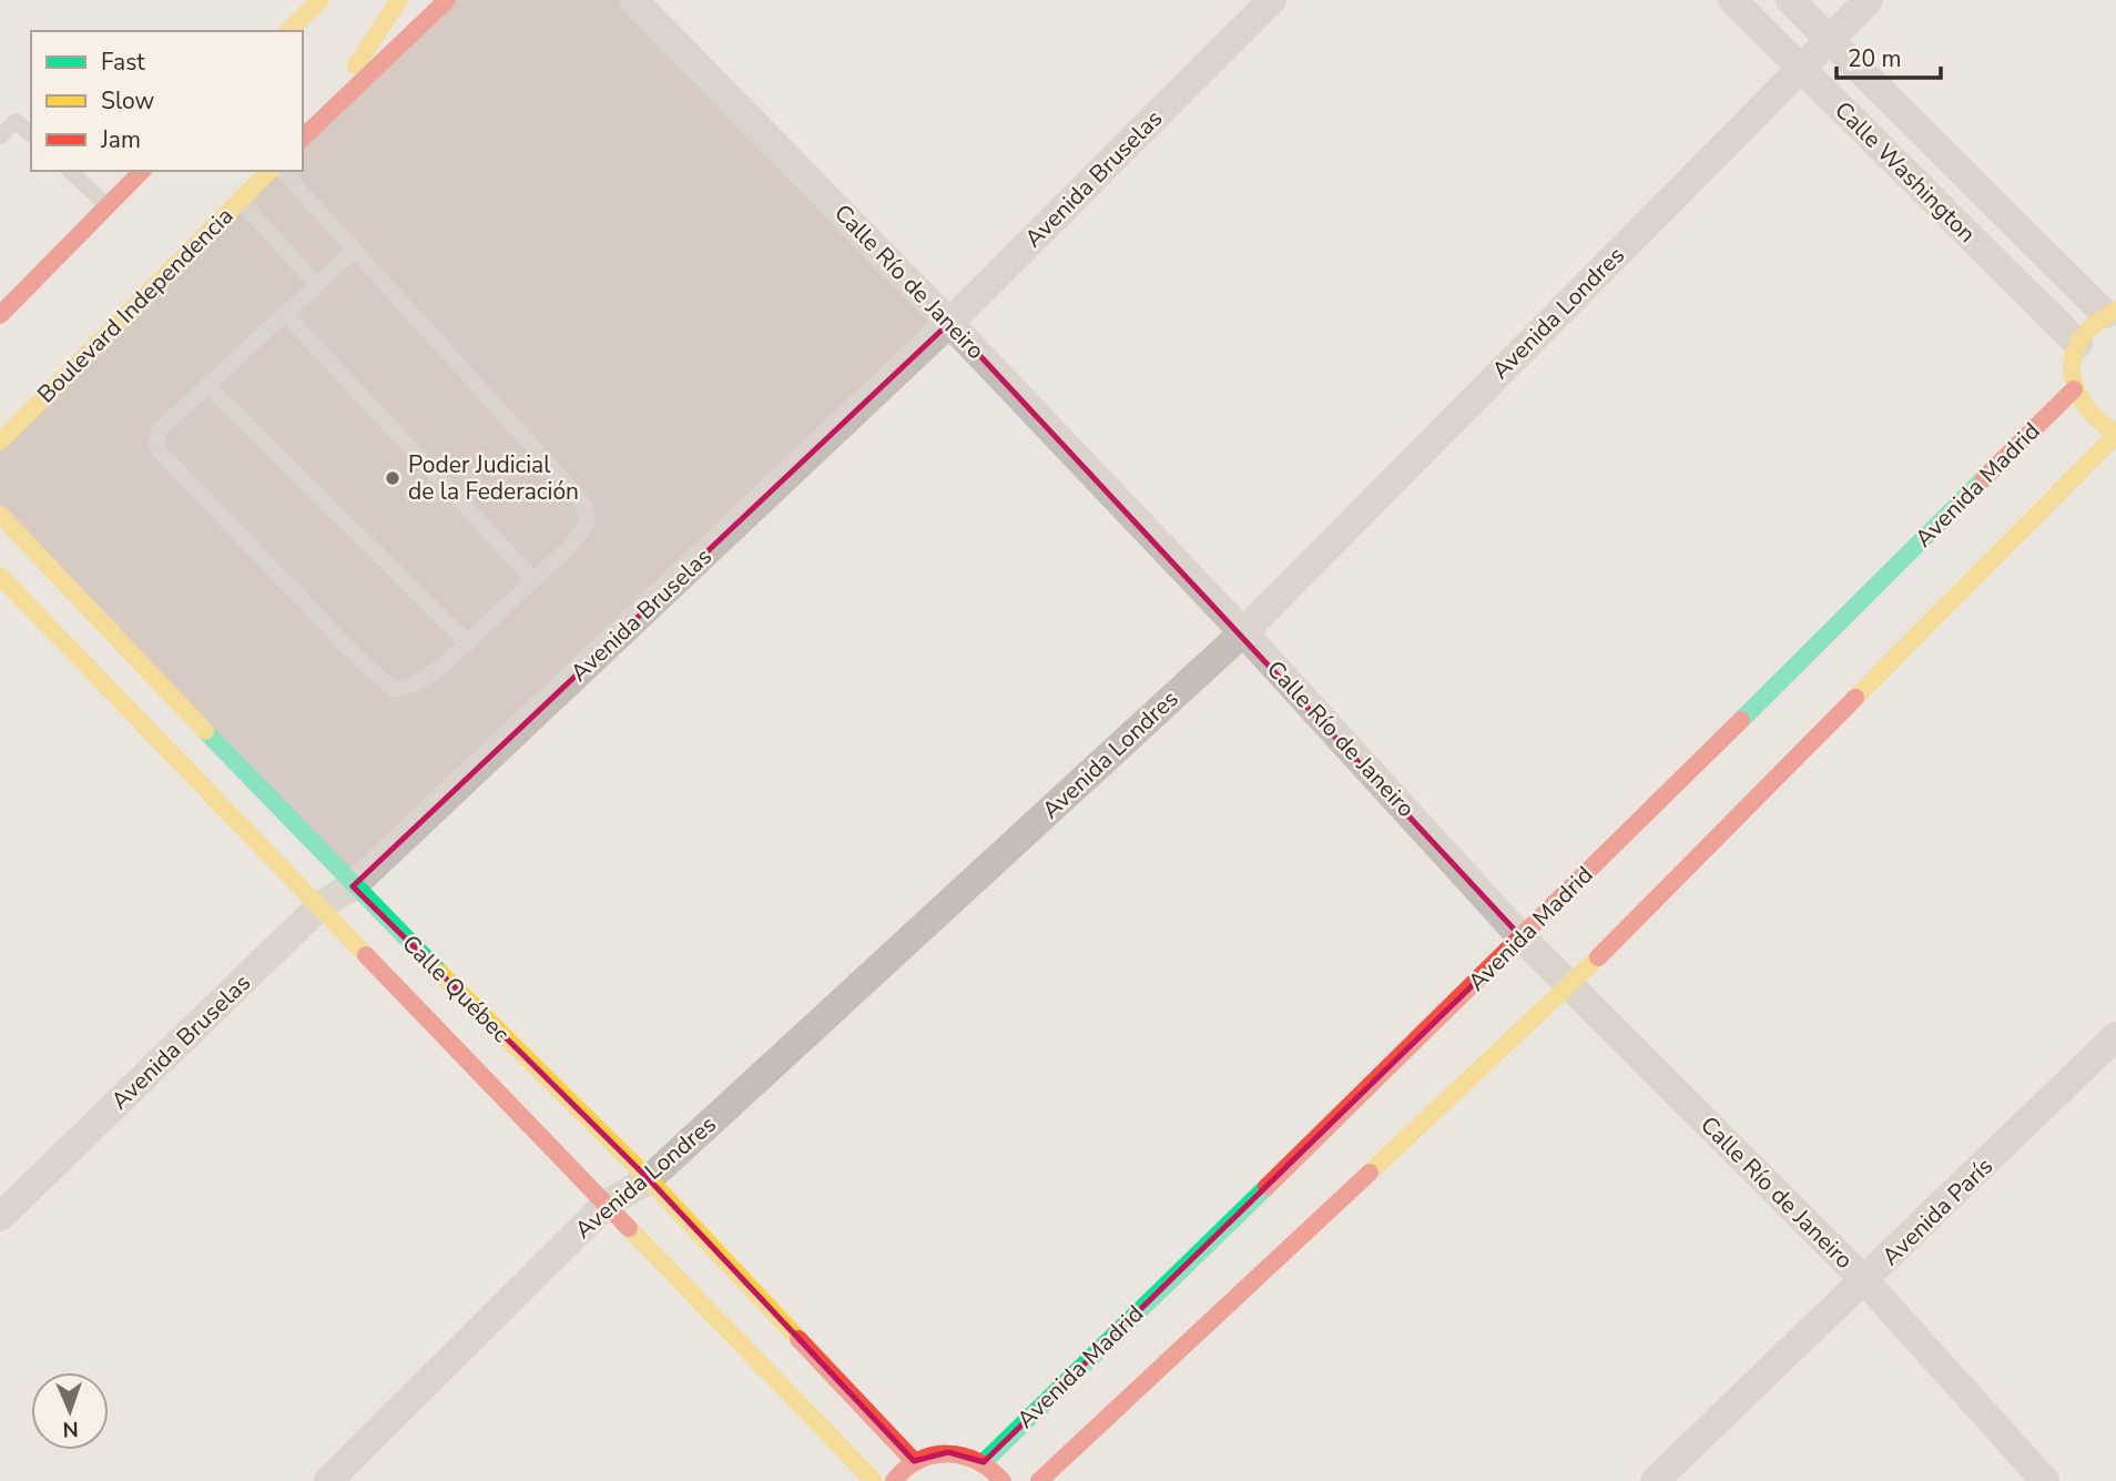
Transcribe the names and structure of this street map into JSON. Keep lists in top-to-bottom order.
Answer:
{
  "streets": {
    "main road": ["Boulevard Independencia", "Avenida Madrid", "Calle Québec"],
    "street": [
      "Calle Washington",
      "Avenida Bruselas",
      "Calle Río de Janeiro",
      "Avenida Londres",
      "Avenida París"
    ]
  },
  "crossings": [
    ["Calle Washington", "Avenida Londres"],
    ["Avenida Bruselas", "Calle Río de Janeiro"],
    ["Avenida Bruselas", "Calle Québec"],
    ["Calle Río de Janeiro", "Avenida Londres"],
    ["Calle Río de Janeiro", "Avenida Madrid"],
    ["Calle Río de Janeiro", "Avenida París"],
    ["Avenida Londres", "Calle Québec"]
  ],
  "places": ["Poder Judicial de la Federación"],
  "legend": ["Fast", "Slow", "Jam"],
  "scale_bar": "20 m",
  "north": "bottom"
}
